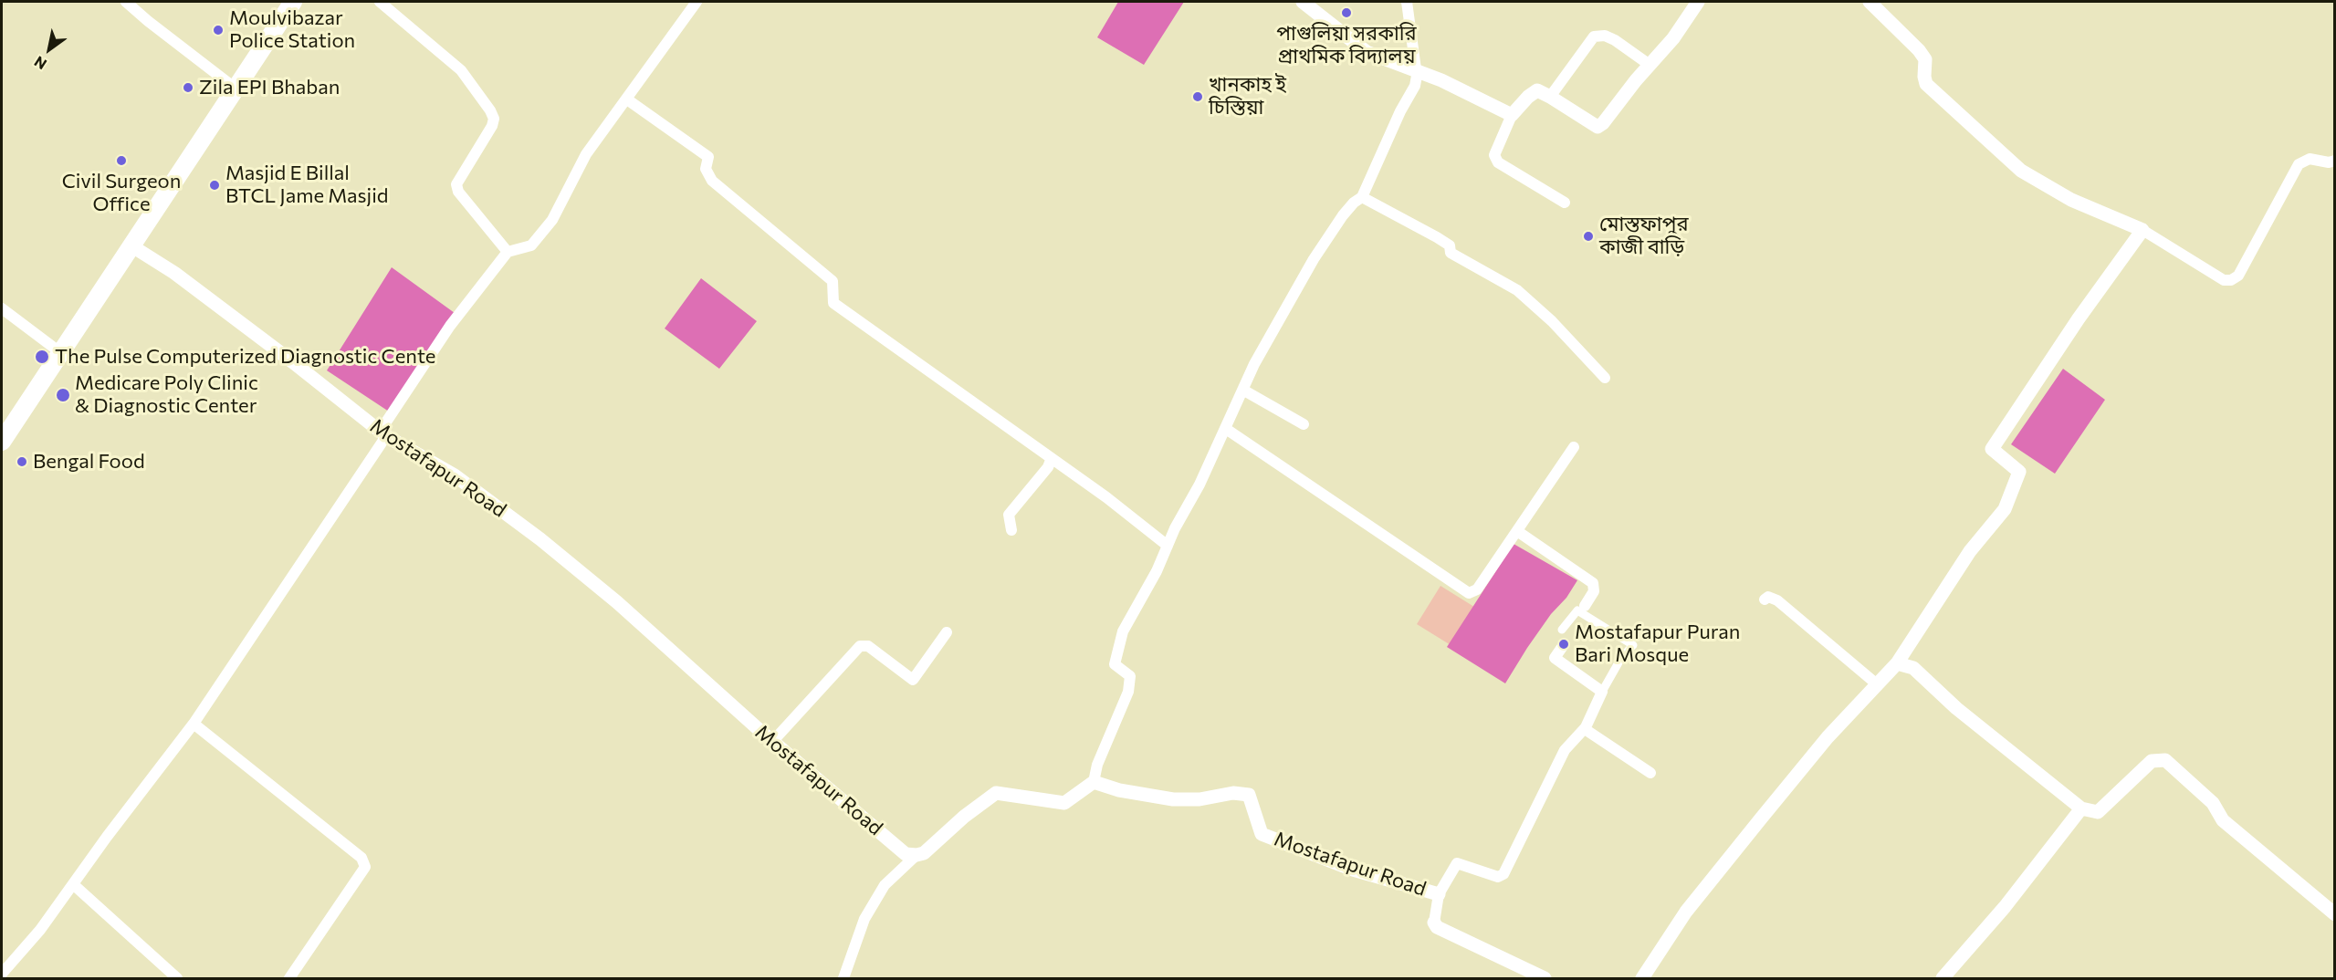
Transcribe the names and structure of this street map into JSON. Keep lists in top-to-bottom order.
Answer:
{
  "streets": {
    "street": ["Mostafapur Road"]
  },
  "places": [
    "পাগুলিয়া সরকারি প্রাথমিক বিদ্যালয়",
    "Moulvibazar Police Station",
    "Zila EPI Bhaban",
    "খানকাহ ই চিস্তিয়া",
    "Civil Surgeon Office",
    "Masjid E Billal BTCL Jame Masjid",
    "মোস্তফাপুর কাজী বাড়ি",
    "The Pulse Computerized Diagnostic Cente",
    "Medicare Poly Clinic & Diagnostic Center",
    "Bengal Food",
    "Mostafapur Puran Bari Mosque"
  ],
  "north": "bottom left"
}
